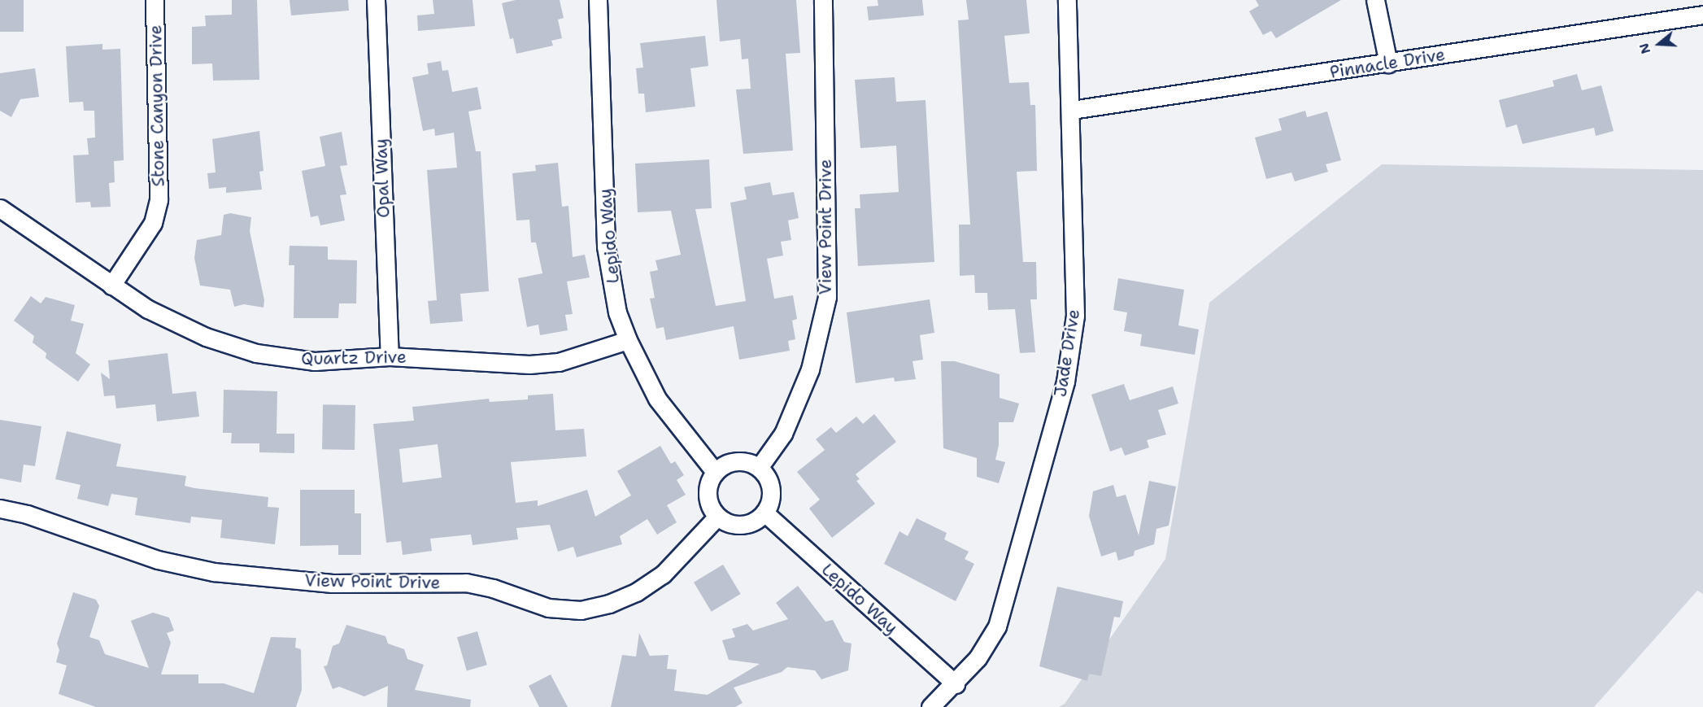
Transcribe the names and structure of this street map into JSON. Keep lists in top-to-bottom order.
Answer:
{
  "streets": {
    "street": [
      "Pinnacle Drive",
      "Stone Canyon Drive",
      "Opal Way",
      "View Point Drive",
      "Lepido Way",
      "Jade Drive",
      "Quartz Drive"
    ]
  },
  "crossings": [
    ["Pinnacle Drive", "Jade Drive"],
    ["Stone Canyon Drive", "Quartz Drive"],
    ["Opal Way", "Quartz Drive"],
    ["View Point Drive", "Lepido Way"],
    ["Lepido Way", "Jade Drive"],
    ["Lepido Way", "Quartz Drive"]
  ],
  "north": "left"
}
